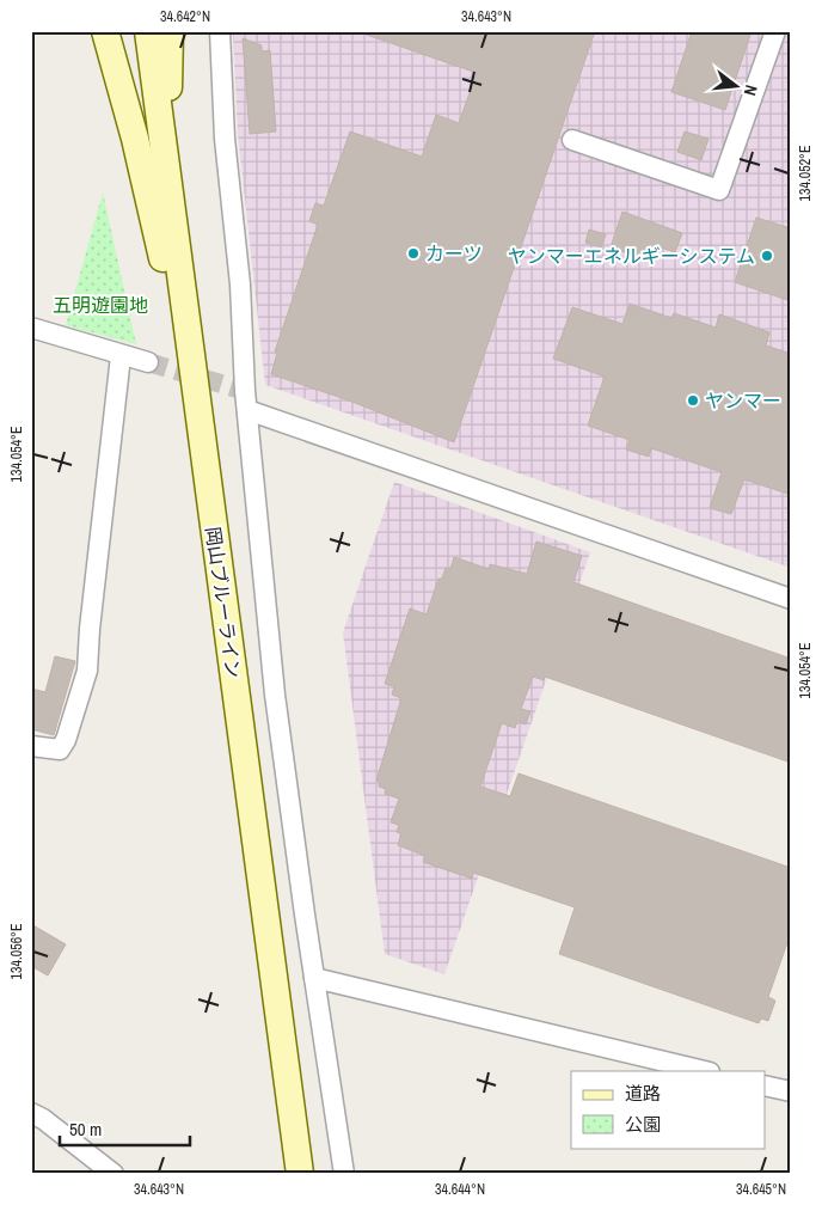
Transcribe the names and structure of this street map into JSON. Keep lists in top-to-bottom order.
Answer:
{
  "streets": {
    "main road": ["岡山ブルーライン"]
  },
  "parks": ["五明遊園地"],
  "places": ["カーツ", "ヤンマーエネルギーシステム", "ヤンマー"],
  "legend": ["道路", "公園"],
  "scale_bar": "50 m",
  "north": "right",
  "coordinates": [
    "34.642°N",
    "34.643°N",
    "134.052°E",
    "134.054°E",
    "134.056°E",
    "34.644°N",
    "34.645°N"
  ]
}
